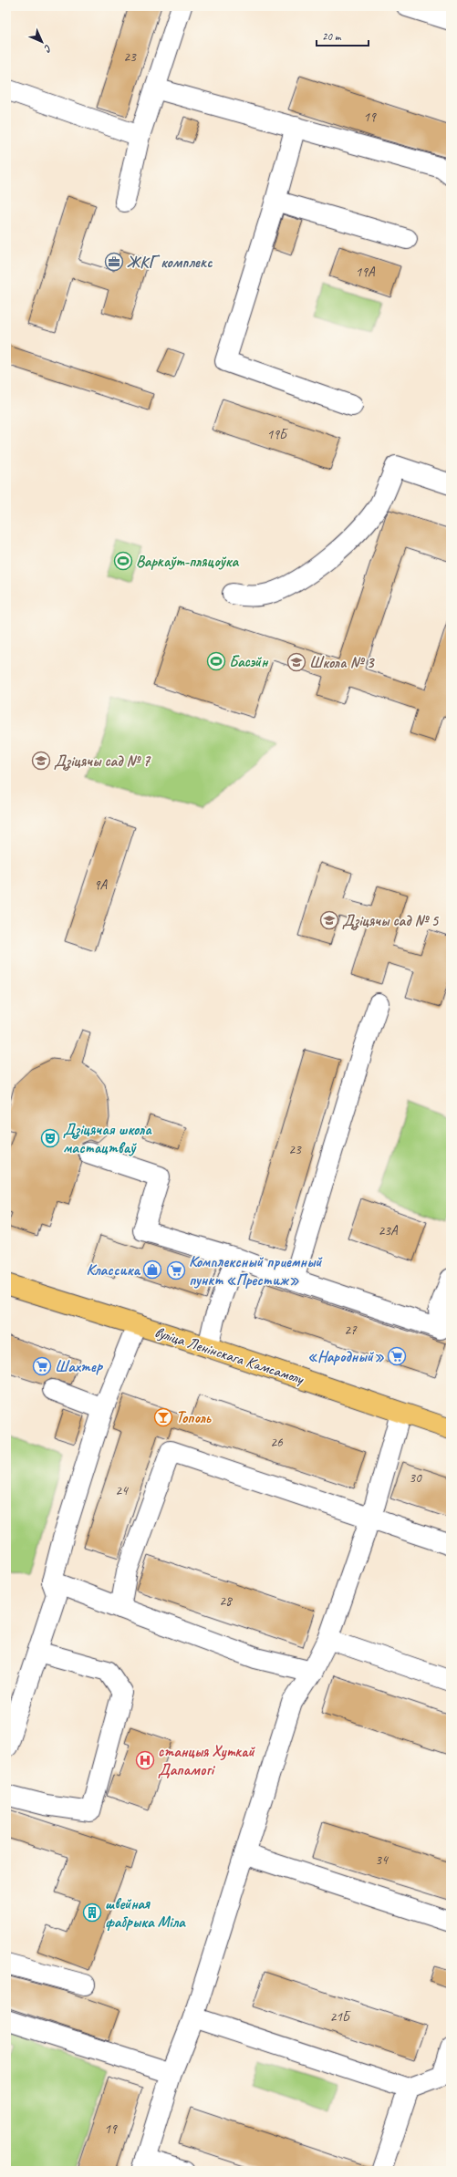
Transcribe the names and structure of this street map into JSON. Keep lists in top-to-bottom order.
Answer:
{
  "streets": {
    "main road": ["вуліца Ленінскага Камсамолу"]
  },
  "places": {
    "office": ["ЖКГ комплекс"],
    "sports": ["Варкаўт-пляцоўка", "Басэйн"],
    "school or university": ["Школа № 3", "Дзіцячы сад № 7", "Дзіцячы сад № 5"],
    "theatre": ["Дзіцячая школа мастацтваў"],
    "shop": ["Классика"],
    "supermarket": ["Комплексный приемный пункт «Престиж»", "«Народный»", "Шахтер"],
    "bar": ["Тополь"],
    "hospital": ["станцыя Хуткай Дапамогі"],
    "building": ["швейная фабрыка Міла"]
  },
  "house_numbers": [
    "23",
    "19",
    "19А",
    "19Б",
    "9А",
    "23",
    "23А",
    "27",
    "26",
    "30",
    "24",
    "28",
    "34",
    "21Б",
    "19"
  ],
  "scale_bar": "20 m",
  "north": "bottom right"
}
